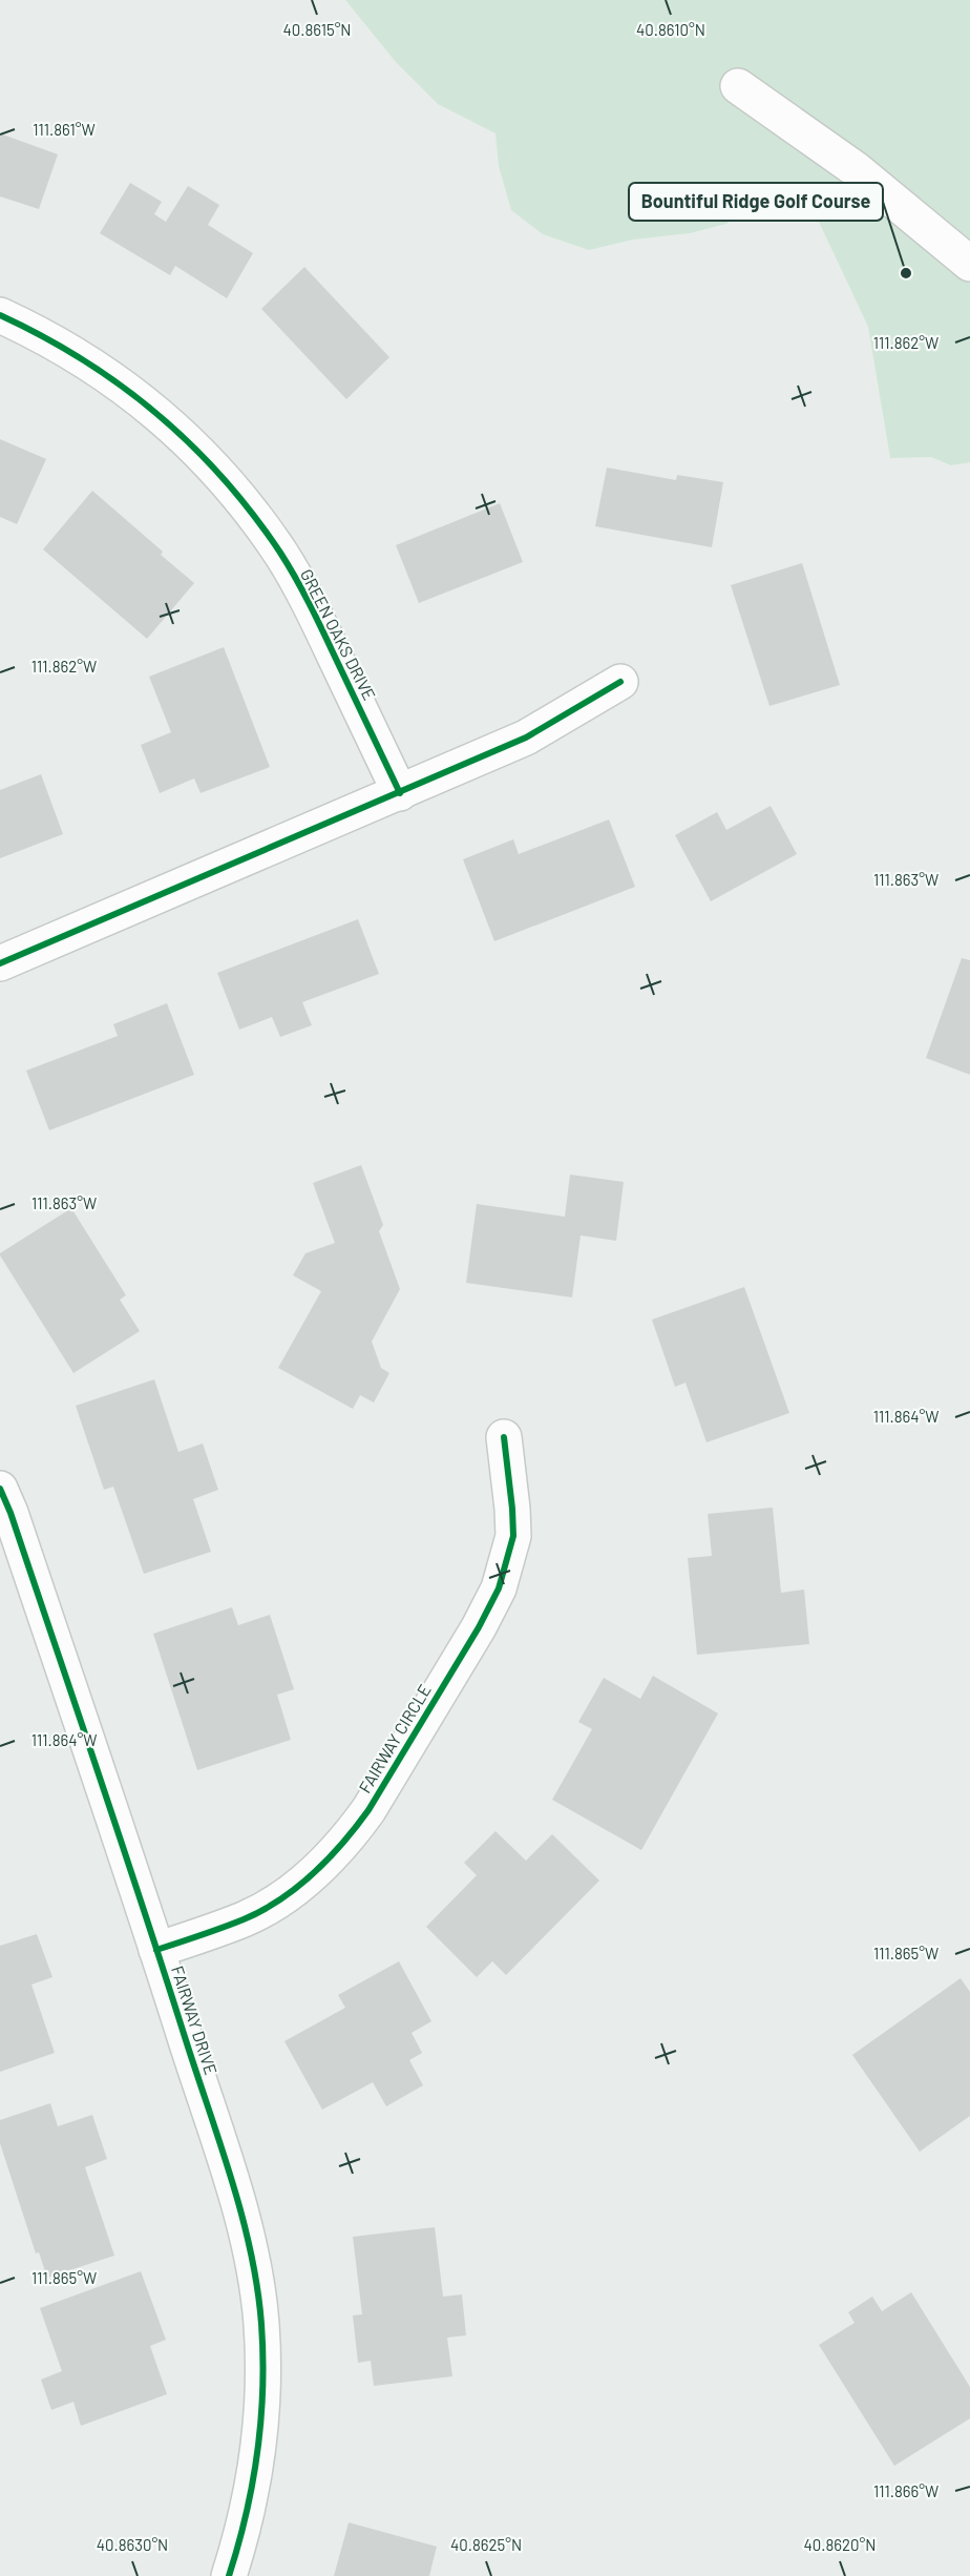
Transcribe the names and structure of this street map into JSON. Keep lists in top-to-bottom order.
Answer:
{
  "streets": {
    "street": ["GREEN OAKS DRIVE", "FAIRWAY CIRCLE", "FAIRWAY DRIVE"]
  },
  "crossings": [
    ["FAIRWAY CIRCLE", "FAIRWAY DRIVE"]
  ],
  "places": ["Bountiful Ridge Golf Course"],
  "coordinates": [
    "40.8615°N",
    "40.8610°N",
    "111.861°W",
    "111.862°W",
    "111.863°W",
    "111.864°W",
    "111.865°W",
    "111.866°W",
    "40.8630°N",
    "40.8625°N",
    "40.8620°N"
  ]
}
